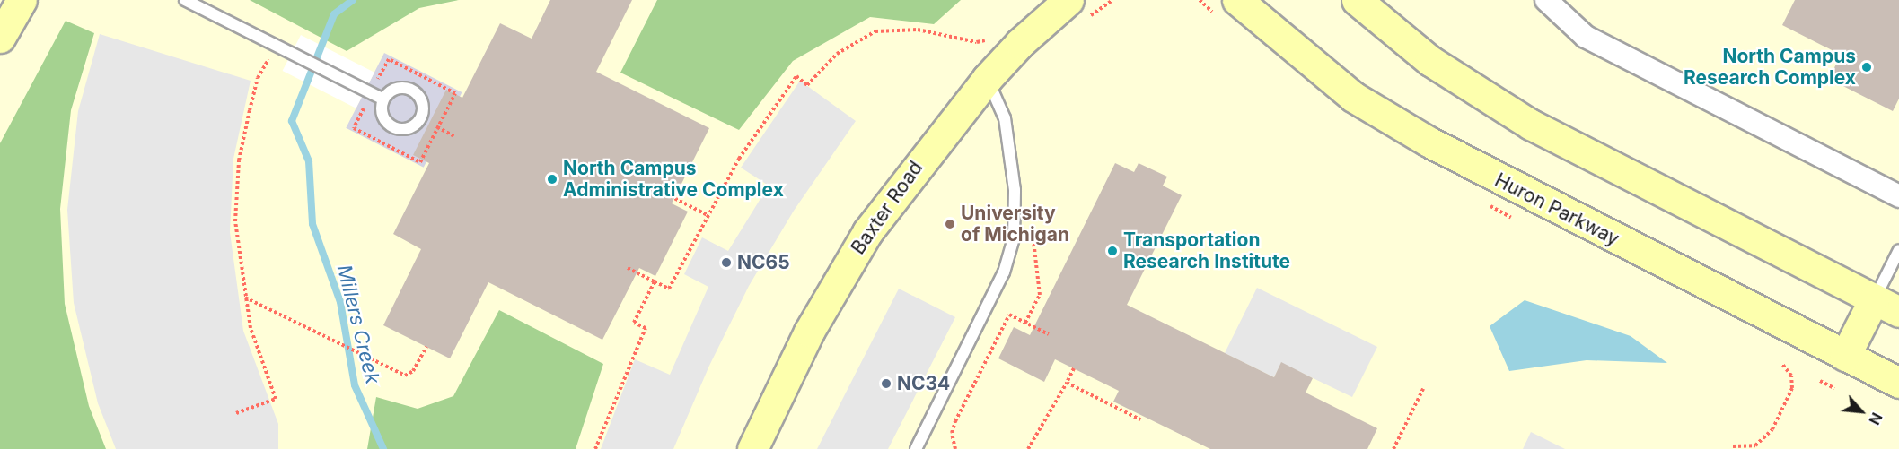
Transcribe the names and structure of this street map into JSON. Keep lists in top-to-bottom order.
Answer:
{
  "streets": {
    "main road": ["Baxter Road", "Huron Parkway"]
  },
  "water": ["Millers Creek"],
  "places": [
    "North Campus Research Complex",
    "North Campus Administrative Complex",
    "University of Michigan",
    "Transportation Research Institute",
    "NC65",
    "NC34"
  ],
  "north": "bottom right"
}
